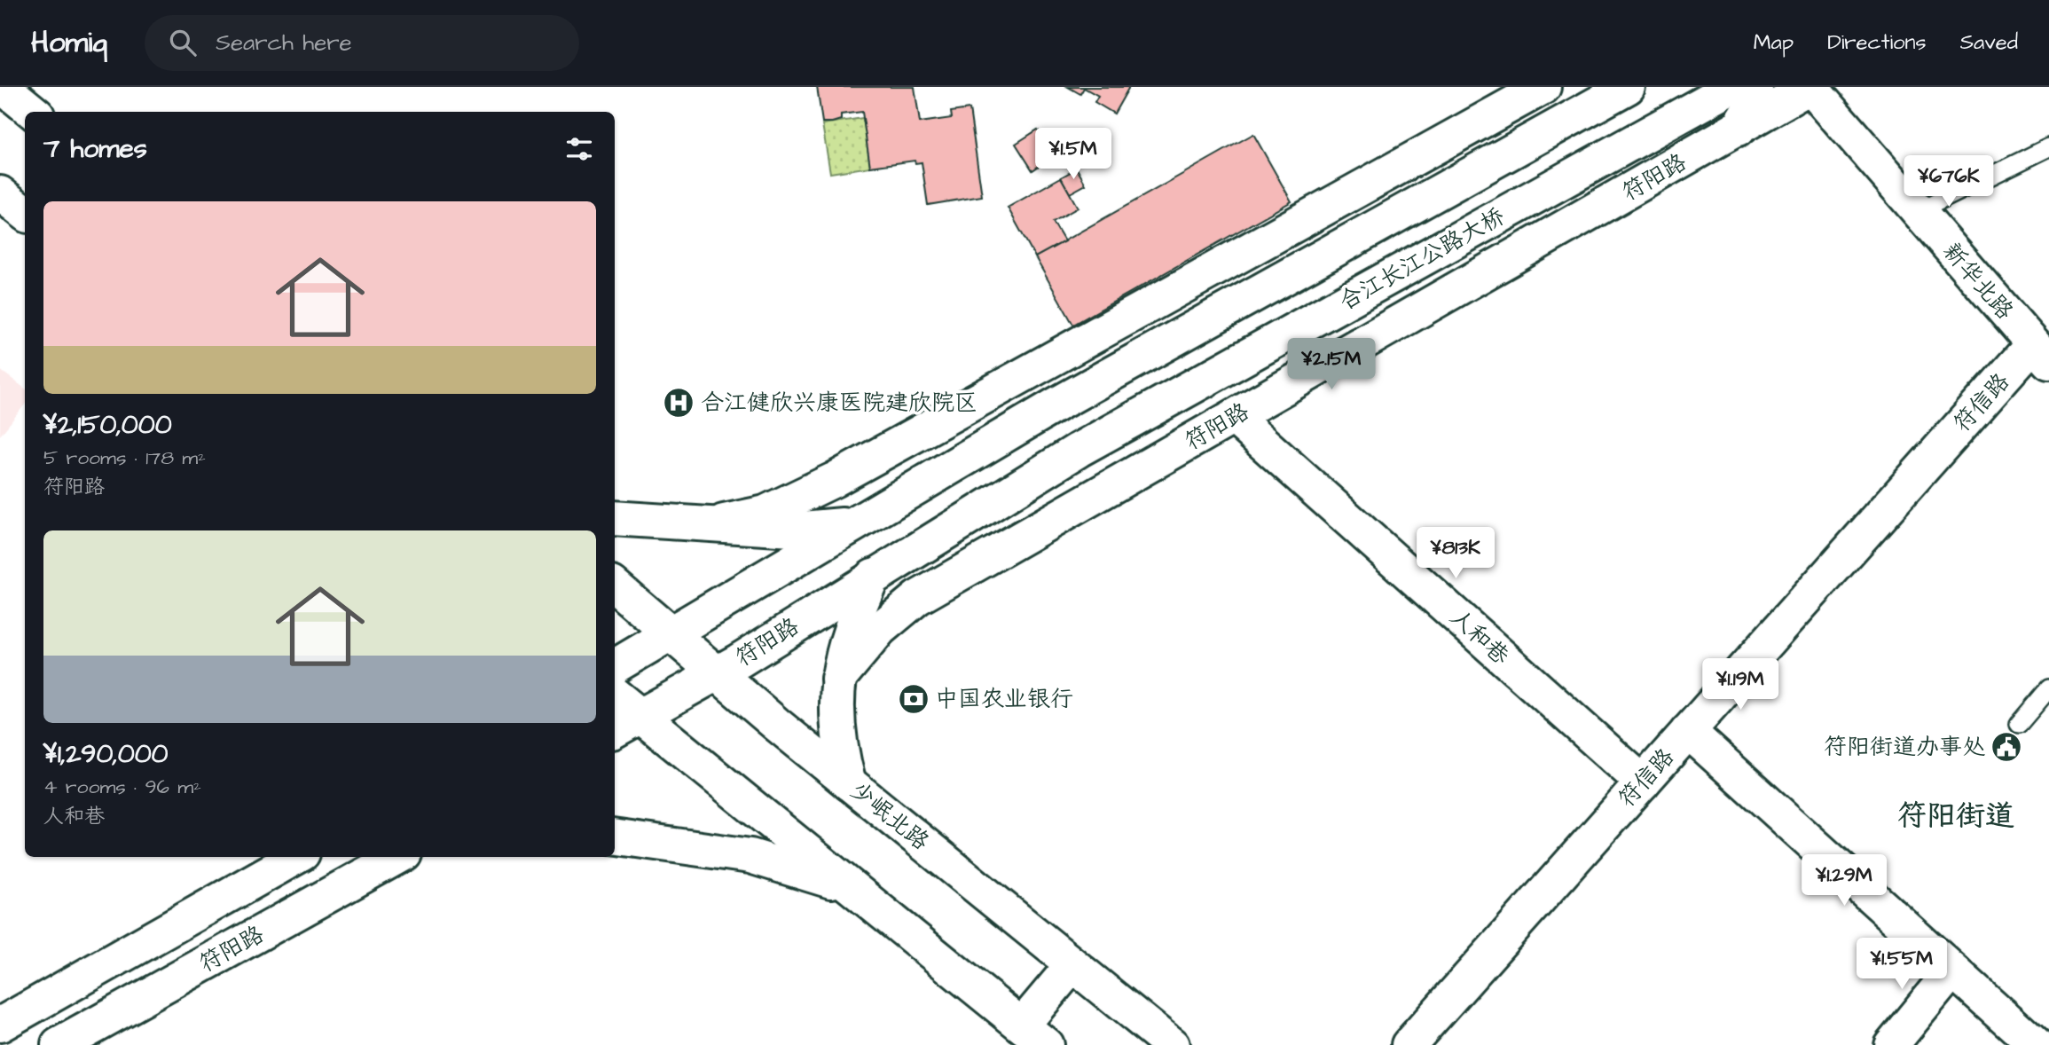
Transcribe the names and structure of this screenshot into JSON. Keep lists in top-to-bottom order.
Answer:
{
  "streets": {
    "main road": [
      "符阳路",
      "合江长江公路大桥",
      "新华北路",
      "符信路",
      "人和巷",
      "少岷北路"
    ]
  },
  "crossings": [
    ["符阳路", "合江长江公路大桥"],
    ["符阳路", "新华北路"],
    ["符阳路", "人和巷"],
    ["符阳路", "少岷北路"],
    ["新华北路", "符信路"],
    ["符信路", "人和巷"]
  ],
  "districts": ["符阳街道"],
  "places": {
    "hospital": ["合江健欣兴康医院建欣院区"],
    "bank": ["中国农业银行"],
    "public building": ["符阳街道办事处"]
  },
  "page": {
    "header": "Homiq",
    "search": "Search here",
    "nav": ["Map", "Directions", "Saved"],
    "heading": "7 homes",
    "price": [
      "¥1.5M",
      "¥676K",
      "¥2.15M",
      "¥813K",
      "¥1.19M",
      "¥1.29M",
      "¥1.55M"
    ],
    "list": [
      {
        "name": "¥2,150,000",
        "note": "5 rooms · 178 m² · 符阳路"
      },
      {
        "name": "¥1,290,000",
        "note": "4 rooms · 96 m² · 人和巷"
      }
    ]
  }
}
